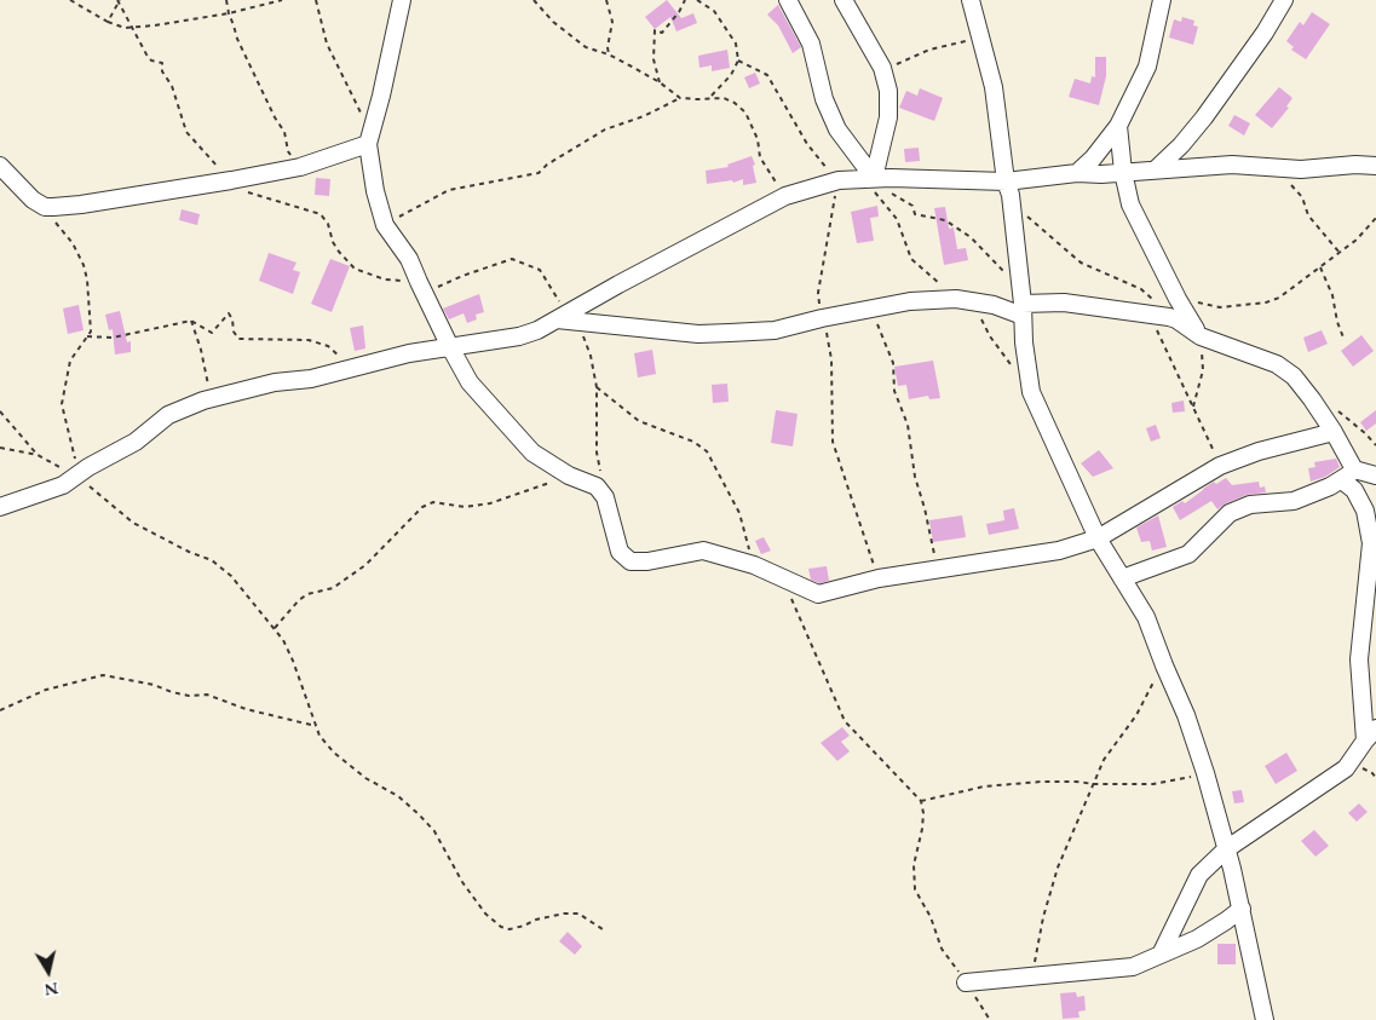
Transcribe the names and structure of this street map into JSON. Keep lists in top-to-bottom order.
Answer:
{
  "north": "bottom"
}
